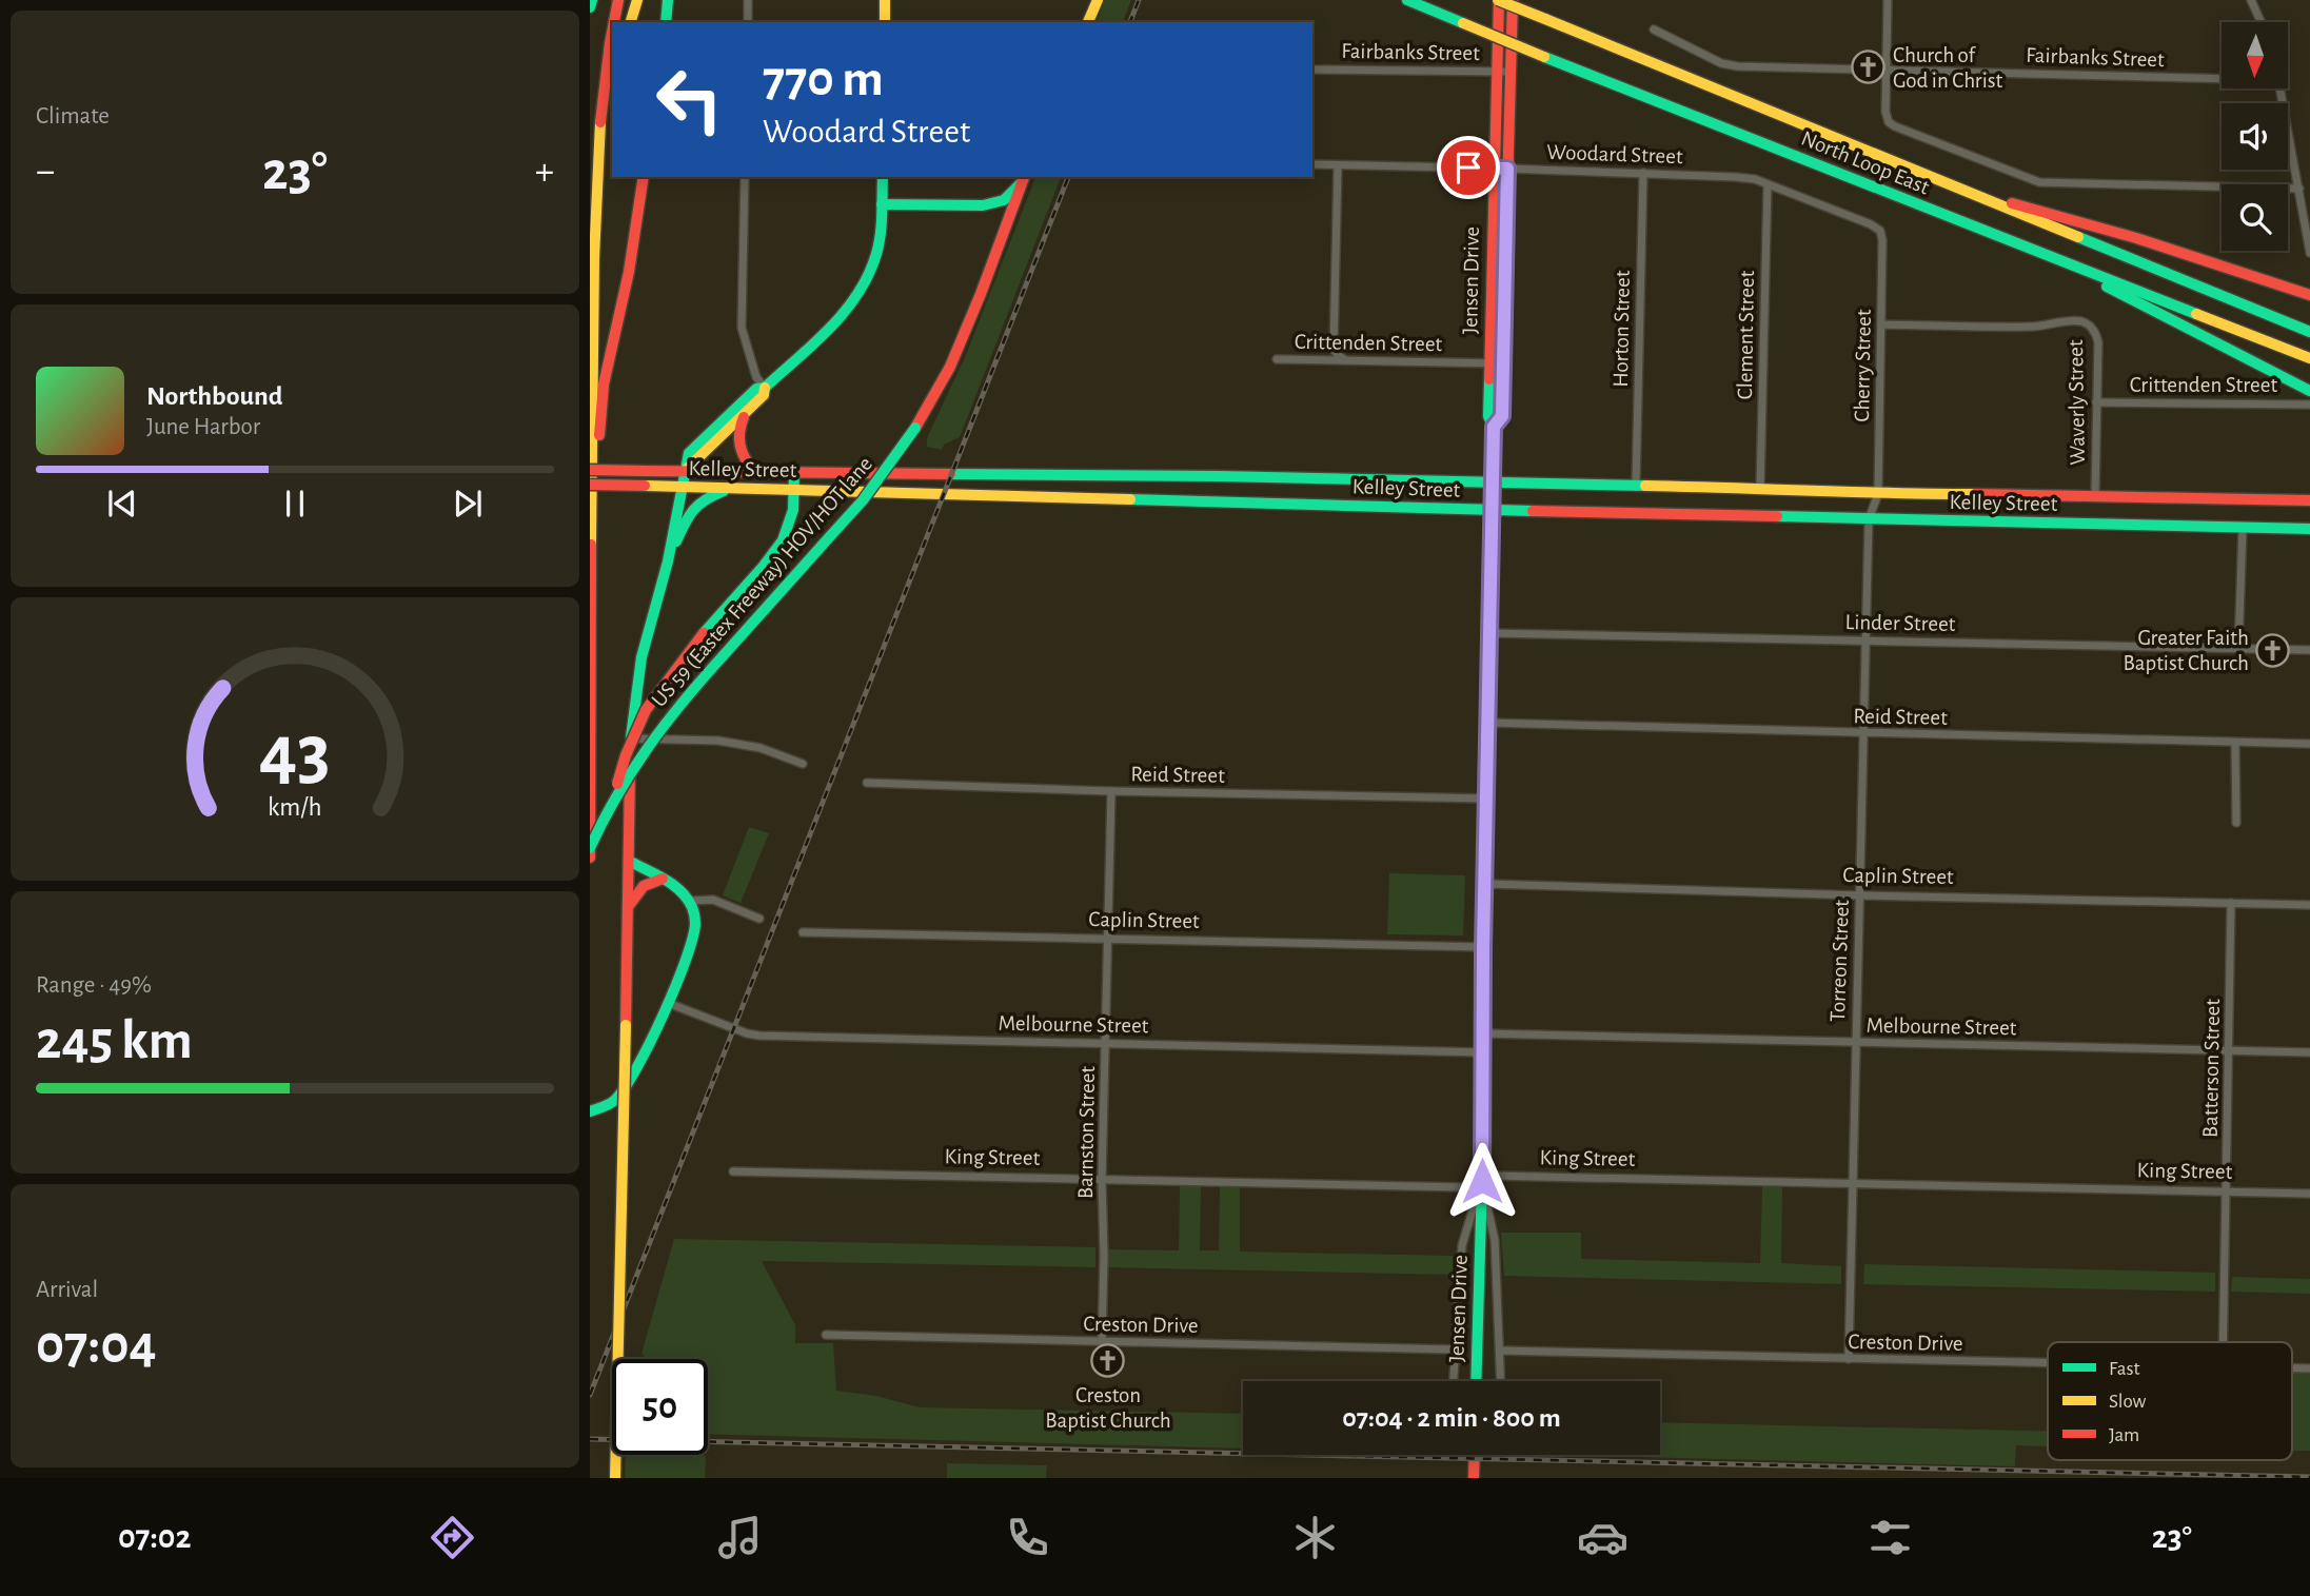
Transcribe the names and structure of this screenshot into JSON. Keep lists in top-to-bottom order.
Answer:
{
  "streets": {
    "main road": [
      "North Loop East",
      "Jensen Drive",
      "Kelley Street",
      "US 59 (Eastex Freeway) HOV/HOT lane"
    ],
    "street": [
      "Fairbanks Street",
      "Woodard Street",
      "Horton Street",
      "Clement Street",
      "Crittenden Street",
      "Cherry Street",
      "Waverly Street",
      "Linder Street",
      "Reid Street",
      "Caplin Street",
      "Torreon Street",
      "Melbourne Street",
      "Batterson Street",
      "Barnston Street",
      "King Street",
      "Creston Drive"
    ]
  },
  "crossings": [
    ["Fairbanks Street", "Jensen Drive"],
    ["Woodard Street", "Jensen Drive"],
    ["Woodard Street", "Horton Street"],
    ["Woodard Street", "Clement Street"],
    ["Woodard Street", "Cherry Street"],
    ["North Loop East", "Jensen Drive"],
    ["Jensen Drive", "Crittenden Street"],
    ["Jensen Drive", "Kelley Street"],
    ["Jensen Drive", "Linder Street"],
    ["Jensen Drive", "Reid Street"],
    ["Jensen Drive", "Caplin Street"],
    ["Jensen Drive", "Melbourne Street"],
    ["Jensen Drive", "King Street"],
    ["Horton Street", "Kelley Street"],
    ["Clement Street", "Kelley Street"],
    ["Crittenden Street", "Waverly Street"],
    ["Cherry Street", "Waverly Street"],
    ["Cherry Street", "Kelley Street"],
    ["Cherry Street", "Torreon Street"],
    ["Waverly Street", "Kelley Street"],
    ["Kelley Street", "Torreon Street"],
    ["Linder Street", "Torreon Street"],
    ["Reid Street", "Torreon Street"],
    ["Reid Street", "Barnston Street"],
    ["Caplin Street", "Torreon Street"],
    ["Caplin Street", "Batterson Street"],
    ["Caplin Street", "Barnston Street"],
    ["Torreon Street", "Melbourne Street"],
    ["Torreon Street", "King Street"],
    ["Torreon Street", "Creston Drive"],
    ["Melbourne Street", "Batterson Street"],
    ["Melbourne Street", "Barnston Street"],
    ["Batterson Street", "King Street"],
    ["Barnston Street", "King Street"],
    ["Barnston Street", "Creston Drive"]
  ],
  "places": {
    "church": ["Church of God in Christ", "Greater Faith Baptist Church", "Creston Baptist Church"]
  },
  "legend": ["Fast", "Slow", "Jam"],
  "north": "bottom",
  "page": {
    "tile": [
      "Climate",
      ["Range · 49%", "245 km"],
      ["Arrival", "07:04"]
    ],
    "turn": ["770 m", "Woodard Street"],
    "heat": ["−", "23°", "+"],
    "song": ["Northbound", "June Harbor"],
    "limit": "50",
    "trip": "07:04 · 2 min · 800 m",
    "tabs": ["07:02", "23°"],
    "gauge": ["43", "km/h"]
  }
}
